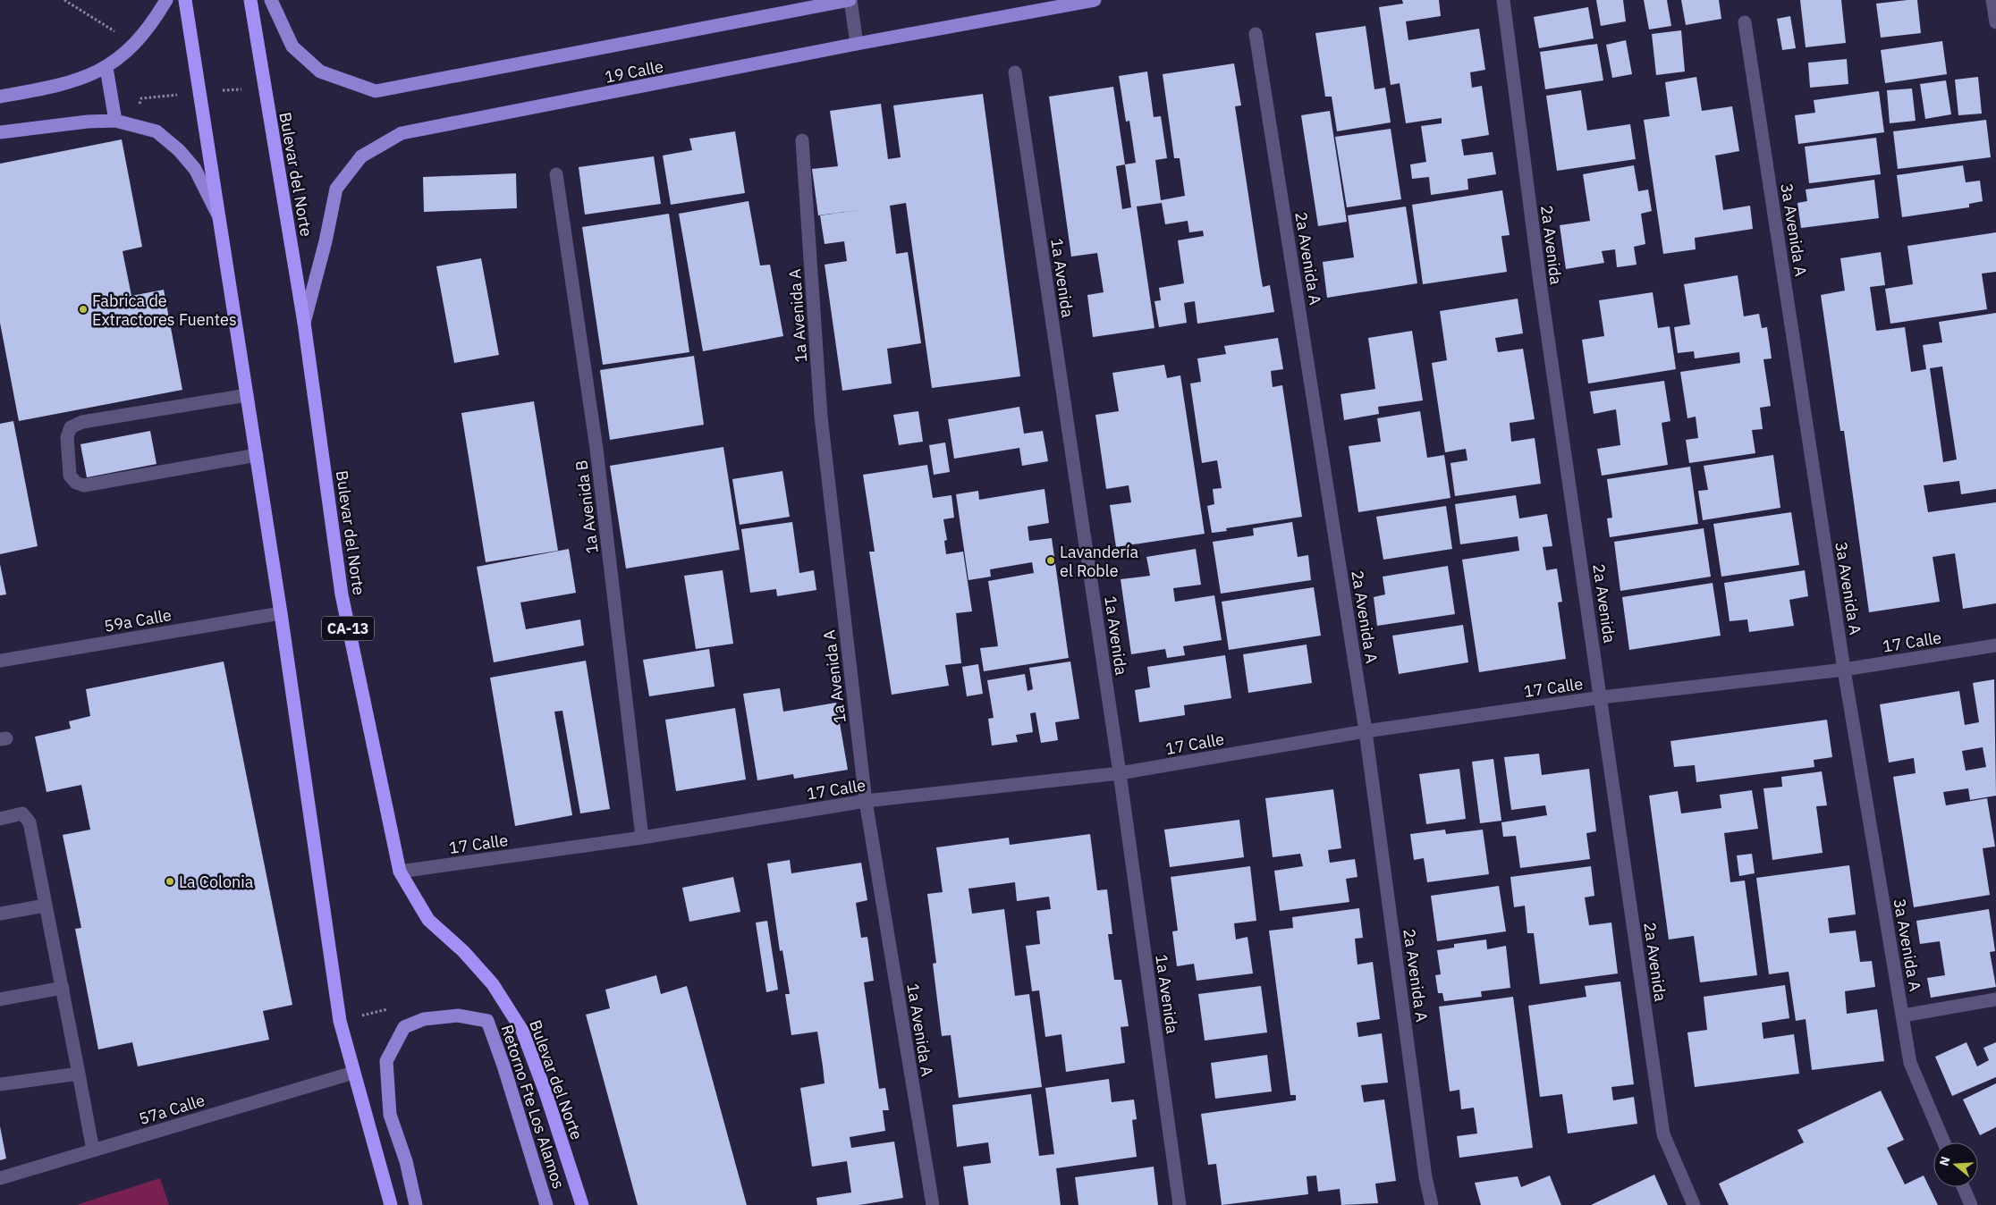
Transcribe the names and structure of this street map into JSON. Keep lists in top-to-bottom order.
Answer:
{
  "streets": {
    "highway": ["Bulevar del Norte", "CA-13"],
    "main road": ["19 Calle", "Retorno Fte Los Alamos"],
    "street": [
      "3a Avenida A",
      "2a Avenida",
      "2a Avenida A",
      "1a Avenida",
      "1a Avenida A",
      "1a Avenida B",
      "59a Calle",
      "17 Calle",
      "57a Calle"
    ]
  },
  "crossings": [
    ["19 Calle", "Bulevar del Norte"],
    ["Bulevar del Norte", "17 Calle"],
    ["3a Avenida A", "17 Calle"],
    ["2a Avenida", "17 Calle"],
    ["2a Avenida A", "17 Calle"],
    ["1a Avenida", "17 Calle"],
    ["1a Avenida A", "17 Calle"],
    ["1a Avenida B", "17 Calle"]
  ],
  "places": ["Fabrica de Extractores Fuentes", "Lavandería el Roble", "La Colonia"],
  "north": "left"
}
